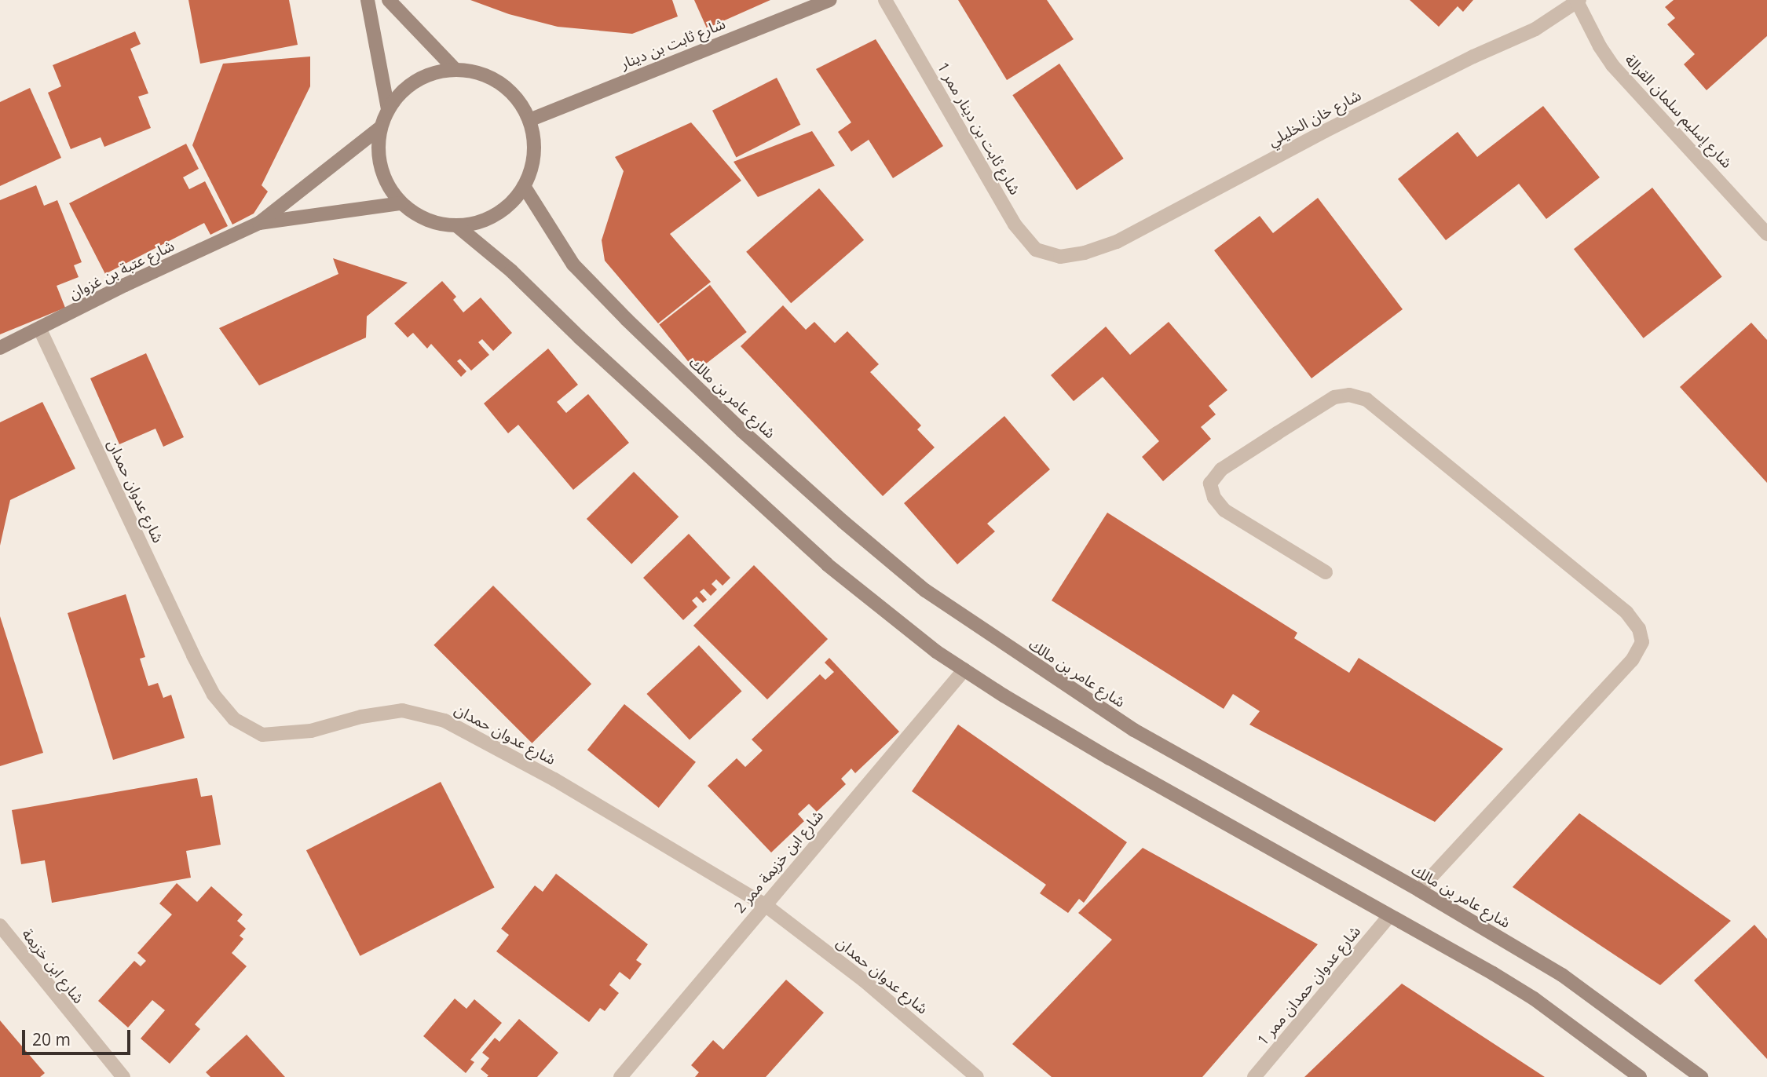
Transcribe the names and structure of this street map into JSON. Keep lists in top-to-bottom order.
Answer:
{
  "streets": {
    "street": [
      "شارع ثابت بن دينار",
      "شارع إسليم سلمان القرالة",
      "شارع خان الخليلي",
      "شارع ثابت بن دينار ممر 1",
      "شارع عتبة بن غزوان",
      "شارع عامر بن مالك",
      "شارع عدوان حمدان",
      "شارع ابن خزيمة ممر 2",
      "شارع ابن خزيمة",
      "شارع عدوان حمدان ممر 1"
    ]
  },
  "crossings": [
    ["شارع ثابت بن دينار", "شارع عتبة بن غزوان"],
    ["شارع ثابت بن دينار", "شارع عامر بن مالك"],
    ["شارع إسليم سلمان القرالة", "شارع خان الخليلي"],
    ["شارع خان الخليلي", "شارع ثابت بن دينار ممر 1"],
    ["شارع عتبة بن غزوان", "شارع عامر بن مالك"],
    ["شارع عتبة بن غزوان", "شارع عدوان حمدان"],
    ["شارع عدوان حمدان", "شارع ابن خزيمة ممر 2"]
  ],
  "scale_bar": "20 m"
}
